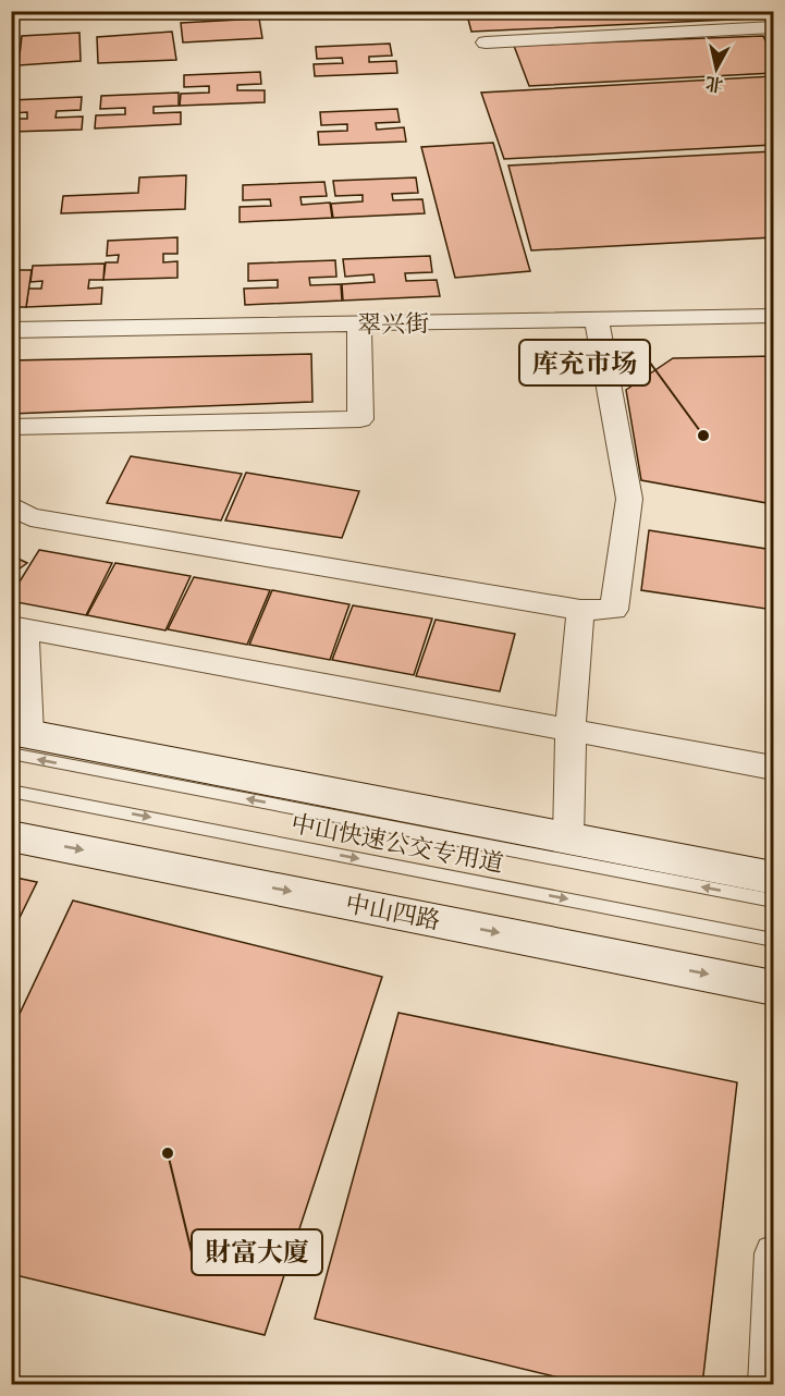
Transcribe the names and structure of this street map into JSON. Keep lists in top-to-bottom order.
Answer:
{
  "streets": {
    "main road": ["中山四路"],
    "street": ["翠兴街"],
    "lane": ["中山快速公交专用道"]
  },
  "places": ["库充市场", "財富大廈"],
  "north": "bottom"
}
